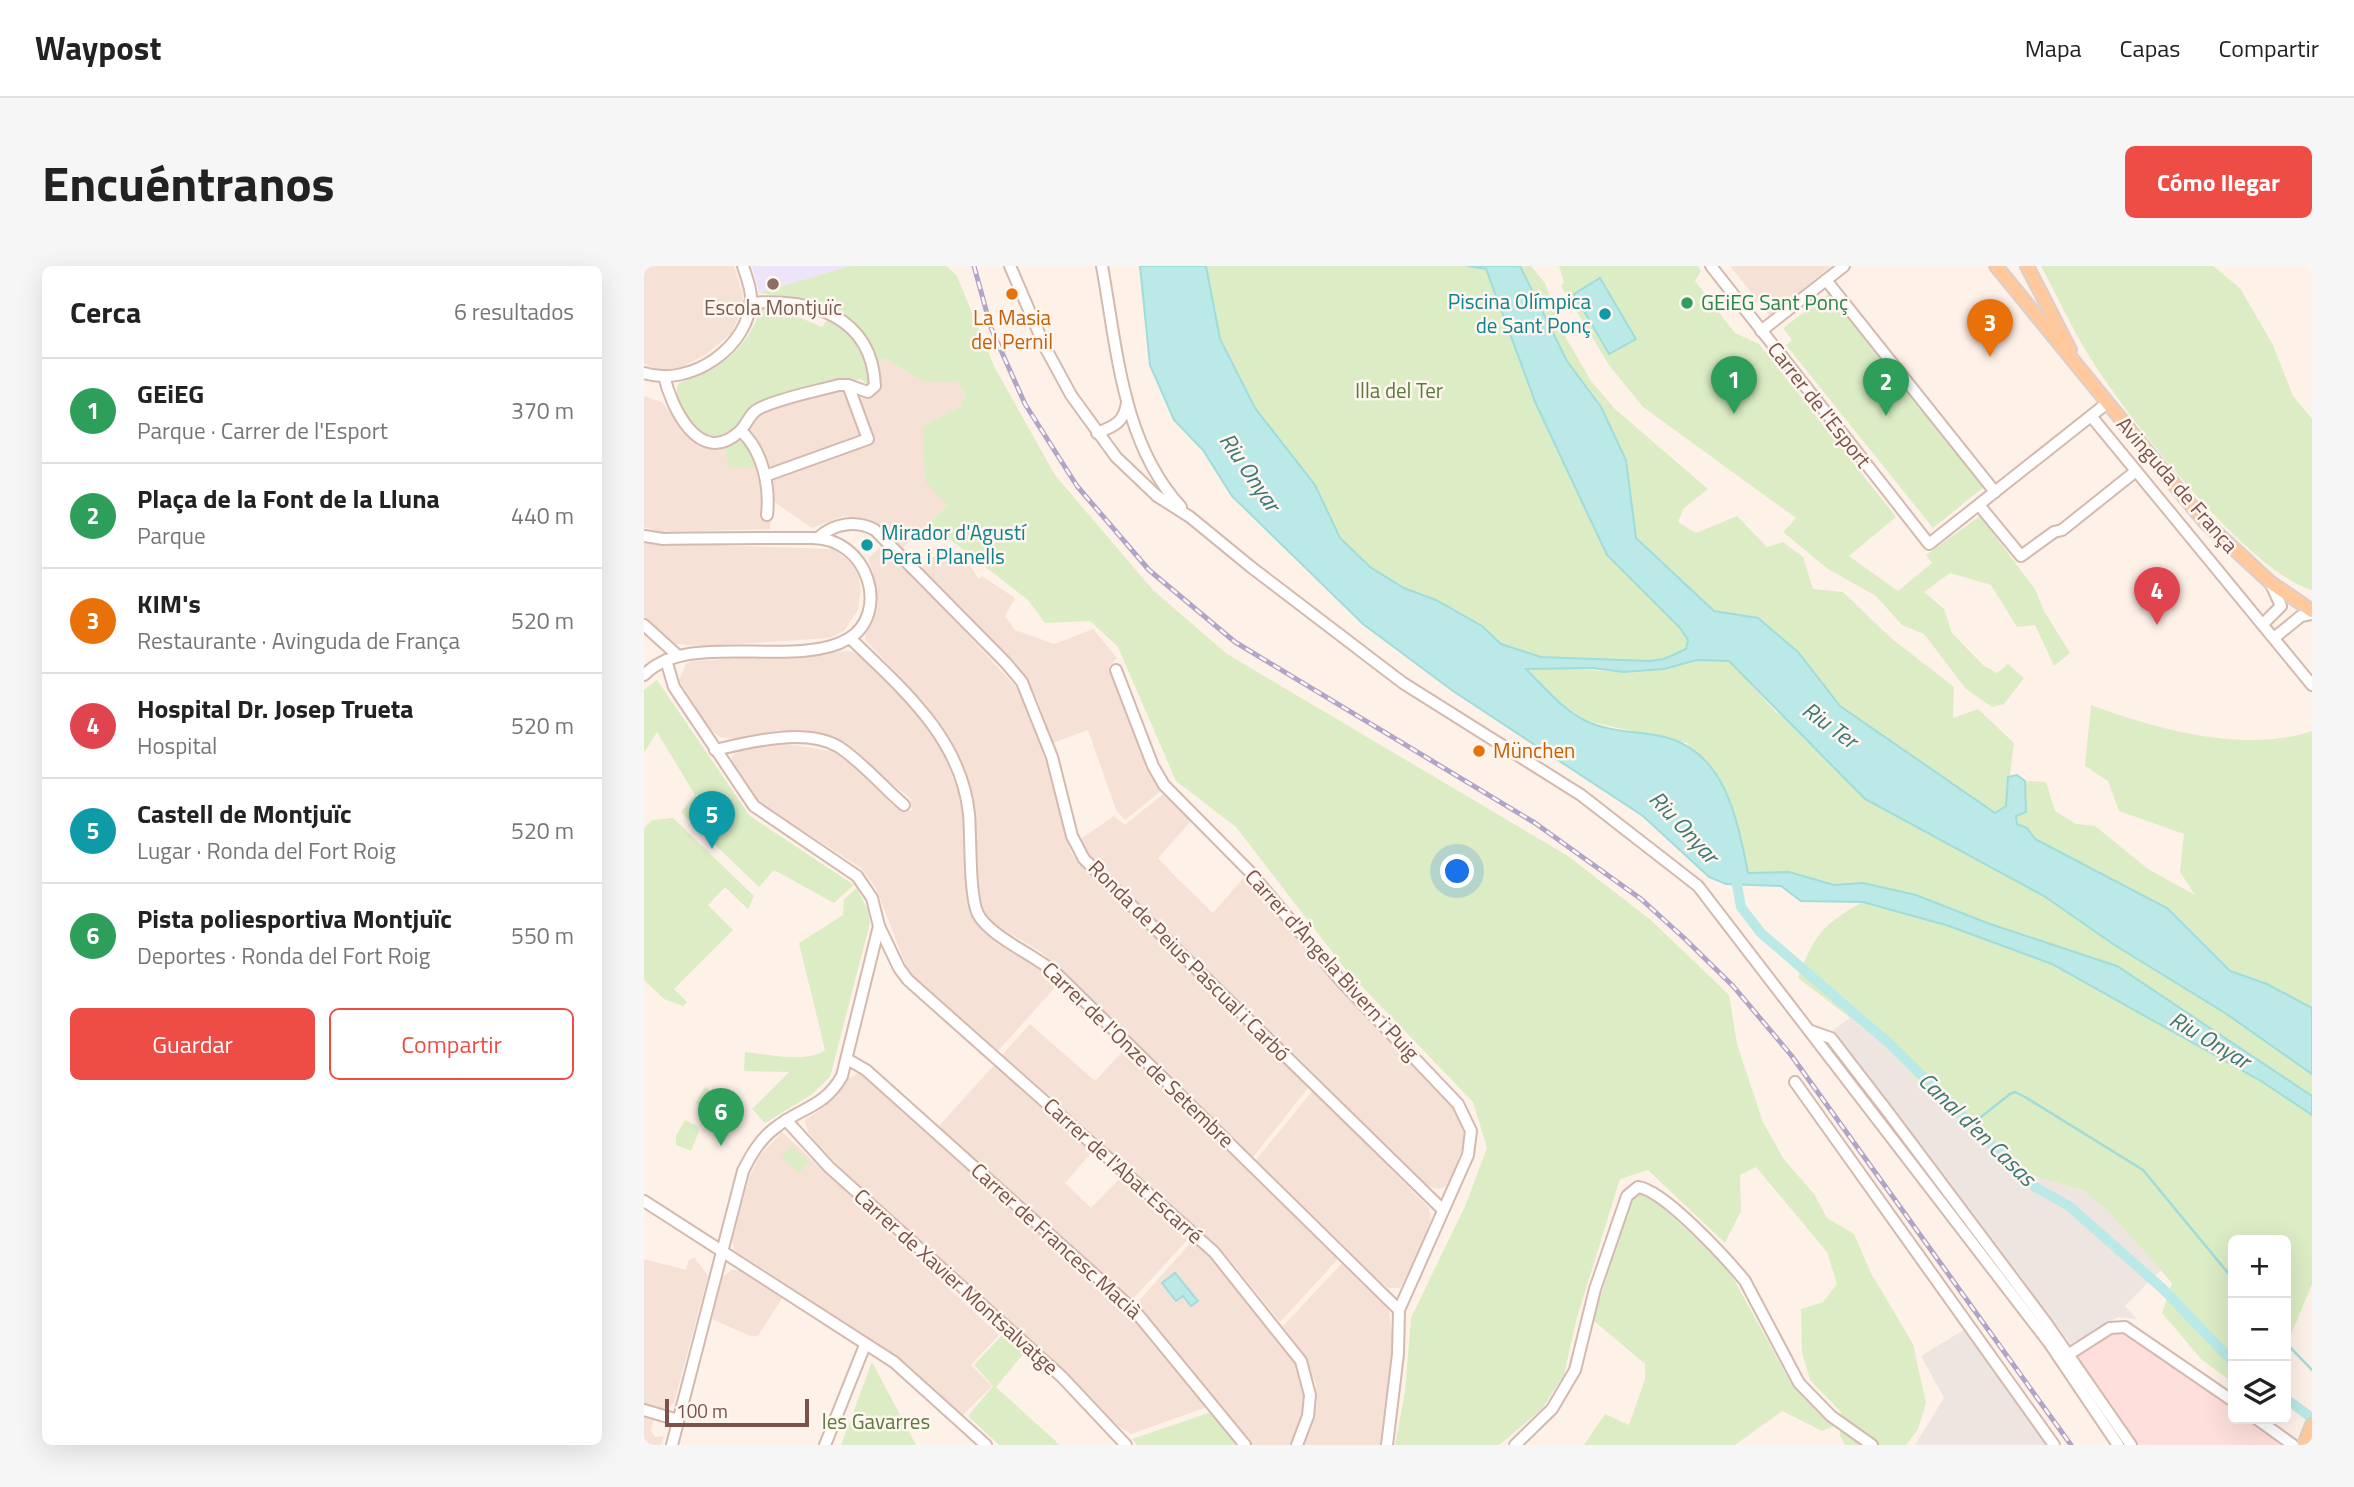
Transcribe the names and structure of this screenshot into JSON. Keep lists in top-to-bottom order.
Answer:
{
  "streets": {
    "main road": ["Avinguda de França"],
    "street": [
      "Carrer de l'Esport",
      "Ronda de Peius Pascual i Carbó",
      "Carrer d'Àngela Bivern i Puig",
      "Carrer de l'Onze de Setembre",
      "Carrer de l'Abat Escarré",
      "Carrer de Francesc Macià",
      "Carrer de Xavier Montsalvatge"
    ]
  },
  "crossings": [
    ["Ronda de Peius Pascual i Carbó", "Carrer d'Àngela Bivern i Puig"],
    ["Carrer d'Àngela Bivern i Puig", "Carrer de l'Onze de Setembre"]
  ],
  "water": ["Riu Onyar", "Riu Ter", "Canal d'en Casas"],
  "parks": ["Illa del Ter", "les Gavarres"],
  "places": [
    "Escola Montjuïc",
    "La Masia del Pernil",
    "GEiEG Sant Ponç",
    "Piscina Olímpica de Sant Ponç",
    "Mirador d'Agustí Pera i Planells",
    "München"
  ],
  "scale_bar": "100 m",
  "page": {
    "header": "Waypost",
    "nav": ["Mapa", "Capas", "Compartir"],
    "title": "Encuéntranos",
    "buttons": [
      "Cómo llegar",
      ["Guardar", "Compartir"]
    ],
    "heading": ["Cerca", "6 resultados"],
    "pins": [
      "3",
      "1",
      "2",
      "4",
      "5",
      "6"
    ],
    "list": [
      {
        "mark": "1",
        "name": "GEiEG",
        "note": "Parque · Carrer de l'Esport",
        "value": "370 m"
      },
      {
        "mark": "2",
        "name": "Plaça de la Font de la Lluna",
        "note": "Parque",
        "value": "440 m"
      },
      {
        "mark": "3",
        "name": "KIM's",
        "note": "Restaurante · Avinguda de França",
        "value": "520 m"
      },
      {
        "mark": "4",
        "name": "Hospital Dr. Josep Trueta",
        "note": "Hospital",
        "value": "520 m"
      },
      {
        "mark": "5",
        "name": "Castell de Montjuïc",
        "note": "Lugar · Ronda del Fort Roig",
        "value": "520 m"
      },
      {
        "mark": "6",
        "name": "Pista poliesportiva Montjuïc",
        "note": "Deportes · Ronda del Fort Roig",
        "value": "550 m"
      }
    ],
    "map_buttons": ["+", "−"],
    "scale": "100 m"
  }
}
